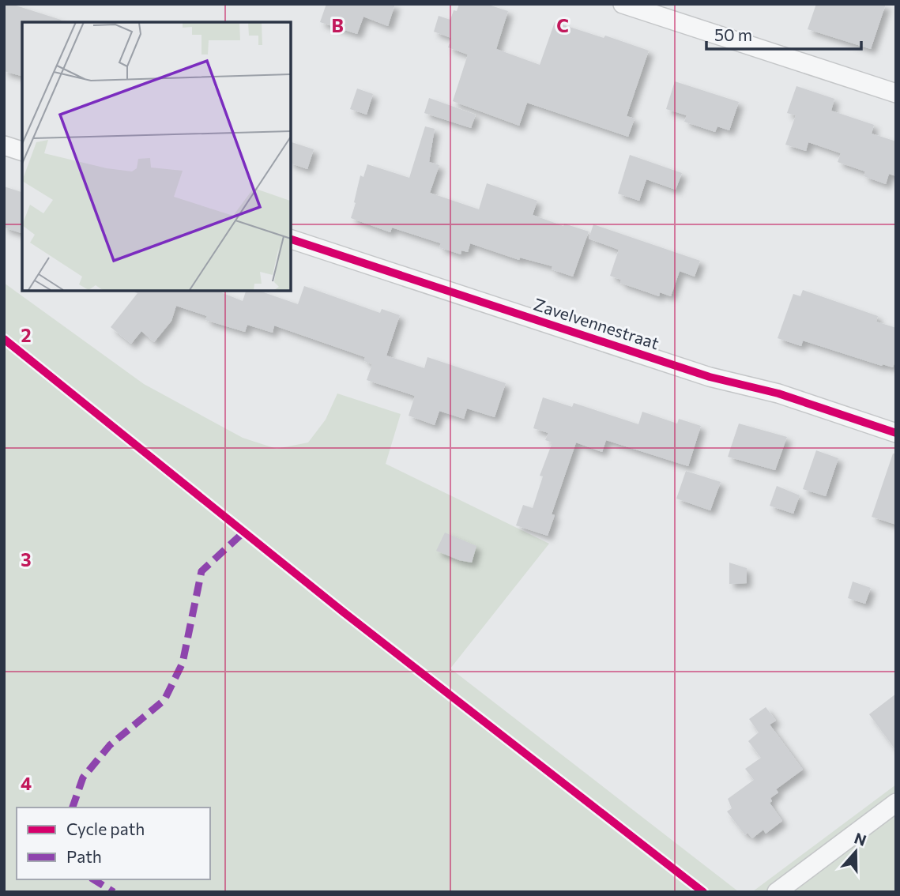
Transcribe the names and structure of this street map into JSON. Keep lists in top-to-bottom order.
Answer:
{
  "streets": {
    "street": ["Zavelvennestraat"]
  },
  "legend": ["Cycle path", "Path"],
  "scale_bar": "50 m",
  "north": "top",
  "grid": {
    "columns": ["B", "C"],
    "rows": ["2", "3", "4"]
  }
}
